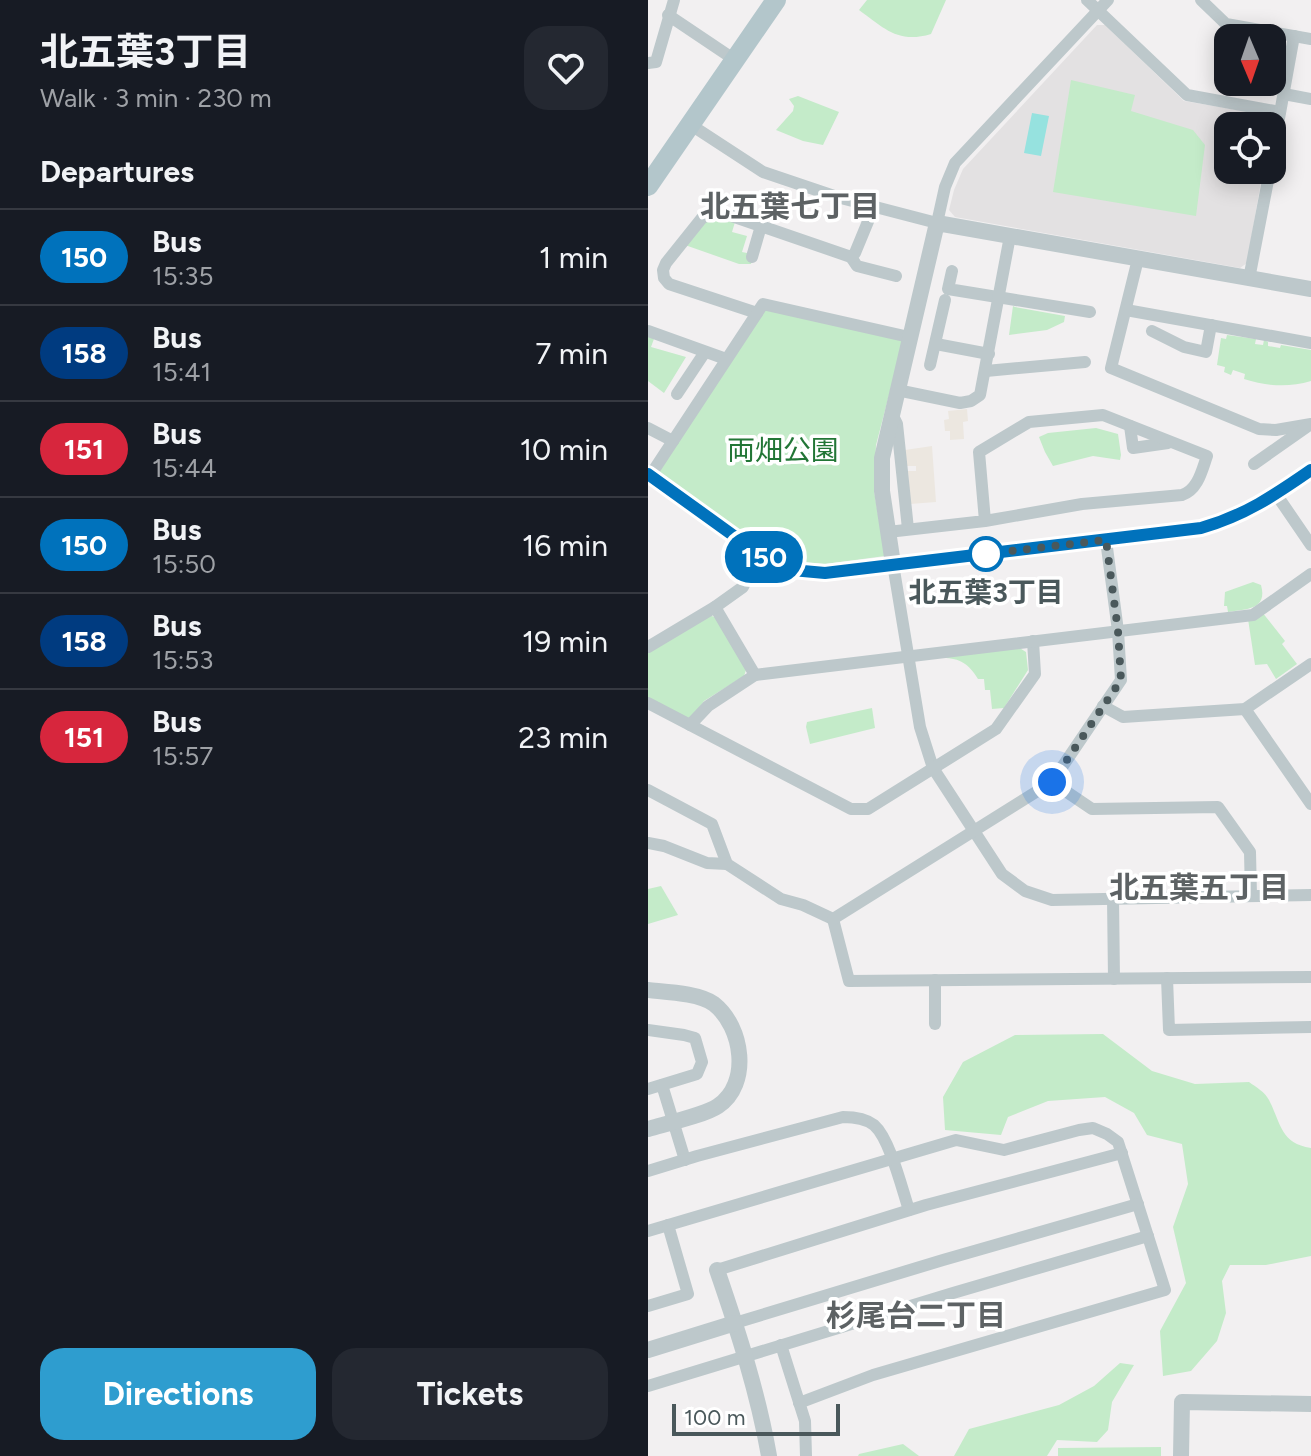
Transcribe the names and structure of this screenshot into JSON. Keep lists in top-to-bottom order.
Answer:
{
  "districts": ["北五葉七丁目", "北五葉五丁目", "杉尾台二丁目"],
  "parks": ["両畑公園"],
  "places": ["北五葉3丁目"],
  "lines": ["bus line 150"],
  "scale_bar": "100 m",
  "north": "bottom",
  "page": {
    "heading": [
      ["北五葉3丁目", "Walk · 3 min · 230 m"],
      "Departures"
    ],
    "on_map": "150",
    "list": [
      {
        "mark": "150",
        "name": "Bus",
        "note": "15:35",
        "value": "1 min"
      },
      {
        "mark": "158",
        "name": "Bus",
        "note": "15:41",
        "value": "7 min"
      },
      {
        "mark": "151",
        "name": "Bus",
        "note": "15:44",
        "value": "10 min"
      },
      {
        "mark": "150",
        "name": "Bus",
        "note": "15:50",
        "value": "16 min"
      },
      {
        "mark": "158",
        "name": "Bus",
        "note": "15:53",
        "value": "19 min"
      },
      {
        "mark": "151",
        "name": "Bus",
        "note": "15:57",
        "value": "23 min"
      }
    ],
    "buttons": ["Directions", "Tickets"],
    "scale": "100 m"
  }
}
